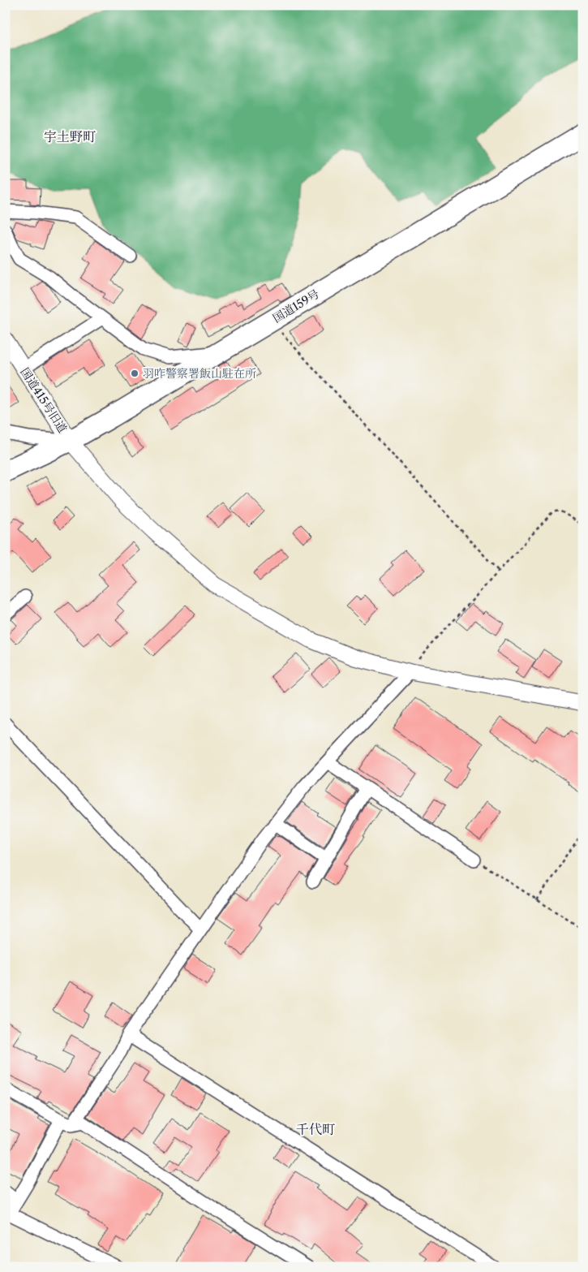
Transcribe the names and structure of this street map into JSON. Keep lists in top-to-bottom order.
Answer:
{
  "streets": {
    "highway": ["国道159号"],
    "street": ["国道415号旧道"]
  },
  "crossings": [
    ["国道159号", "国道415号旧道"]
  ],
  "districts": ["宇土野町", "千代町"],
  "places": ["羽咋警察署飯山駐在所"]
}
